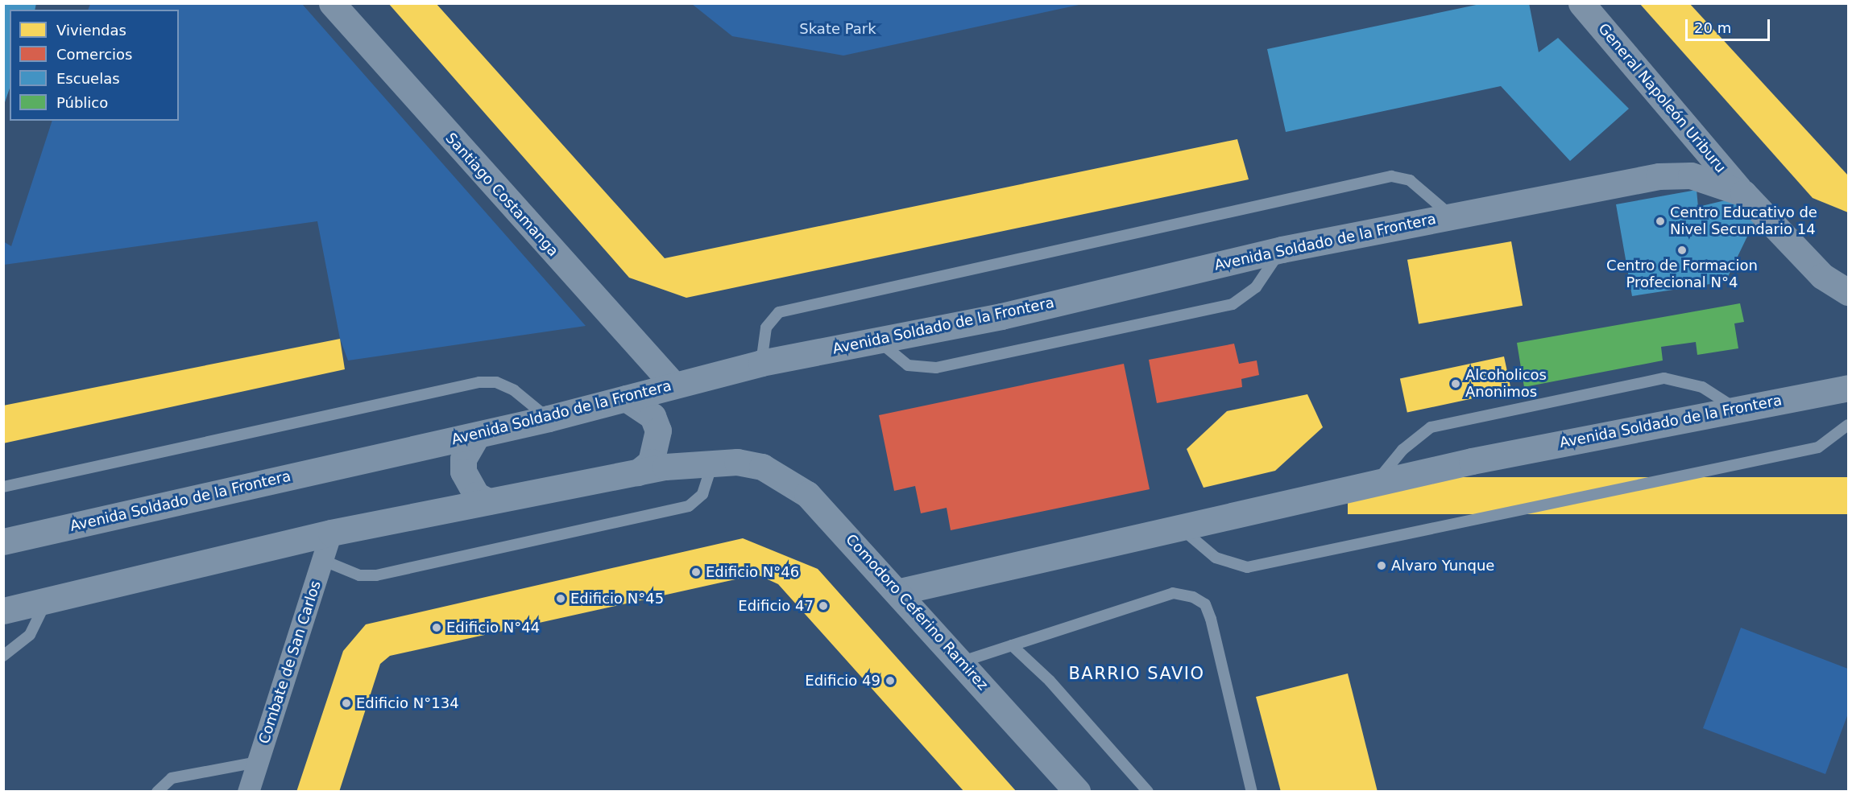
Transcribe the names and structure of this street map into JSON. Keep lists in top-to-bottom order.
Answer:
{
  "streets": {
    "street": [
      "General Napoleón Uriburu",
      "Santiago Costamanga",
      "Avenida Soldado de la Frontera",
      "Comodoro Ceferino Ramirez",
      "Combate de San Carlos"
    ]
  },
  "crossings": [
    ["General Napoleón Uriburu", "Avenida Soldado de la Frontera"],
    ["Santiago Costamanga", "Avenida Soldado de la Frontera"],
    ["Avenida Soldado de la Frontera", "Comodoro Ceferino Ramirez"]
  ],
  "districts": ["BARRIO SAVIO"],
  "parks": ["Skate Park"],
  "places": [
    "Centro Educativo de Nivel Secundario 14",
    "Centro de Formacion Profecional N°4",
    "Alcoholicos Anonimos",
    "Alvaro Yunque",
    "Edificio N°46",
    "Edificio N°45",
    "Edificio 47",
    "Edificio N°44",
    "Edificio 49",
    "Edificio N°134"
  ],
  "legend": [
    "Viviendas",
    "Comercios",
    "Escuelas",
    "Público"
  ],
  "scale_bar": "20 m"
}
